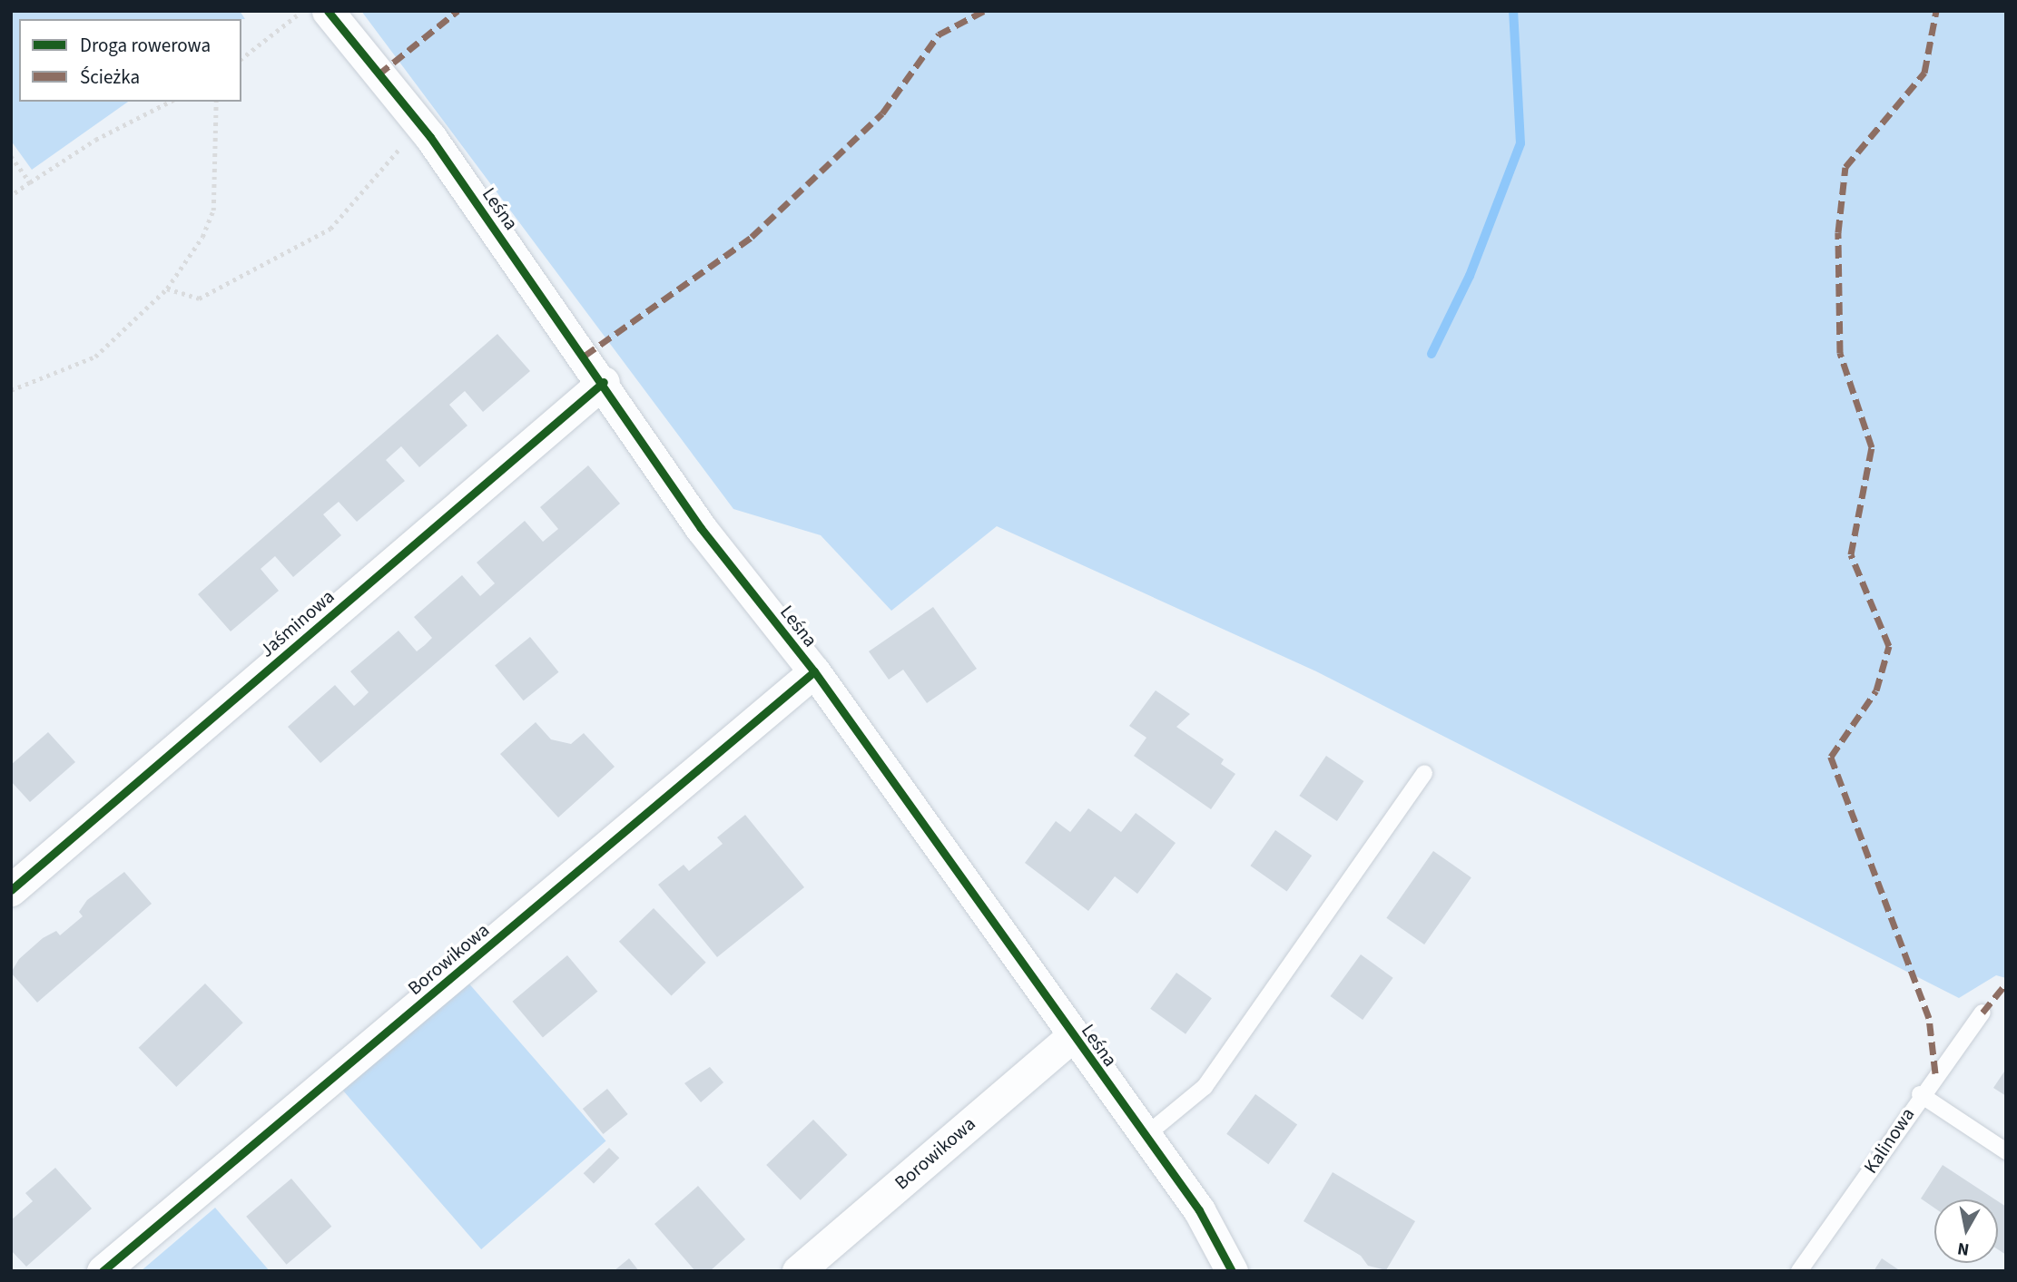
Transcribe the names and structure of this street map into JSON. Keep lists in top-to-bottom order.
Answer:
{
  "streets": {
    "street": ["Leśna", "Jaśminowa", "Borowikowa"],
    "lane": ["Kalinowa"]
  },
  "crossings": [
    ["Leśna", "Jaśminowa"],
    ["Leśna", "Borowikowa"]
  ],
  "legend": ["Droga rowerowa", "Ścieżka"],
  "north": "bottom"
}
